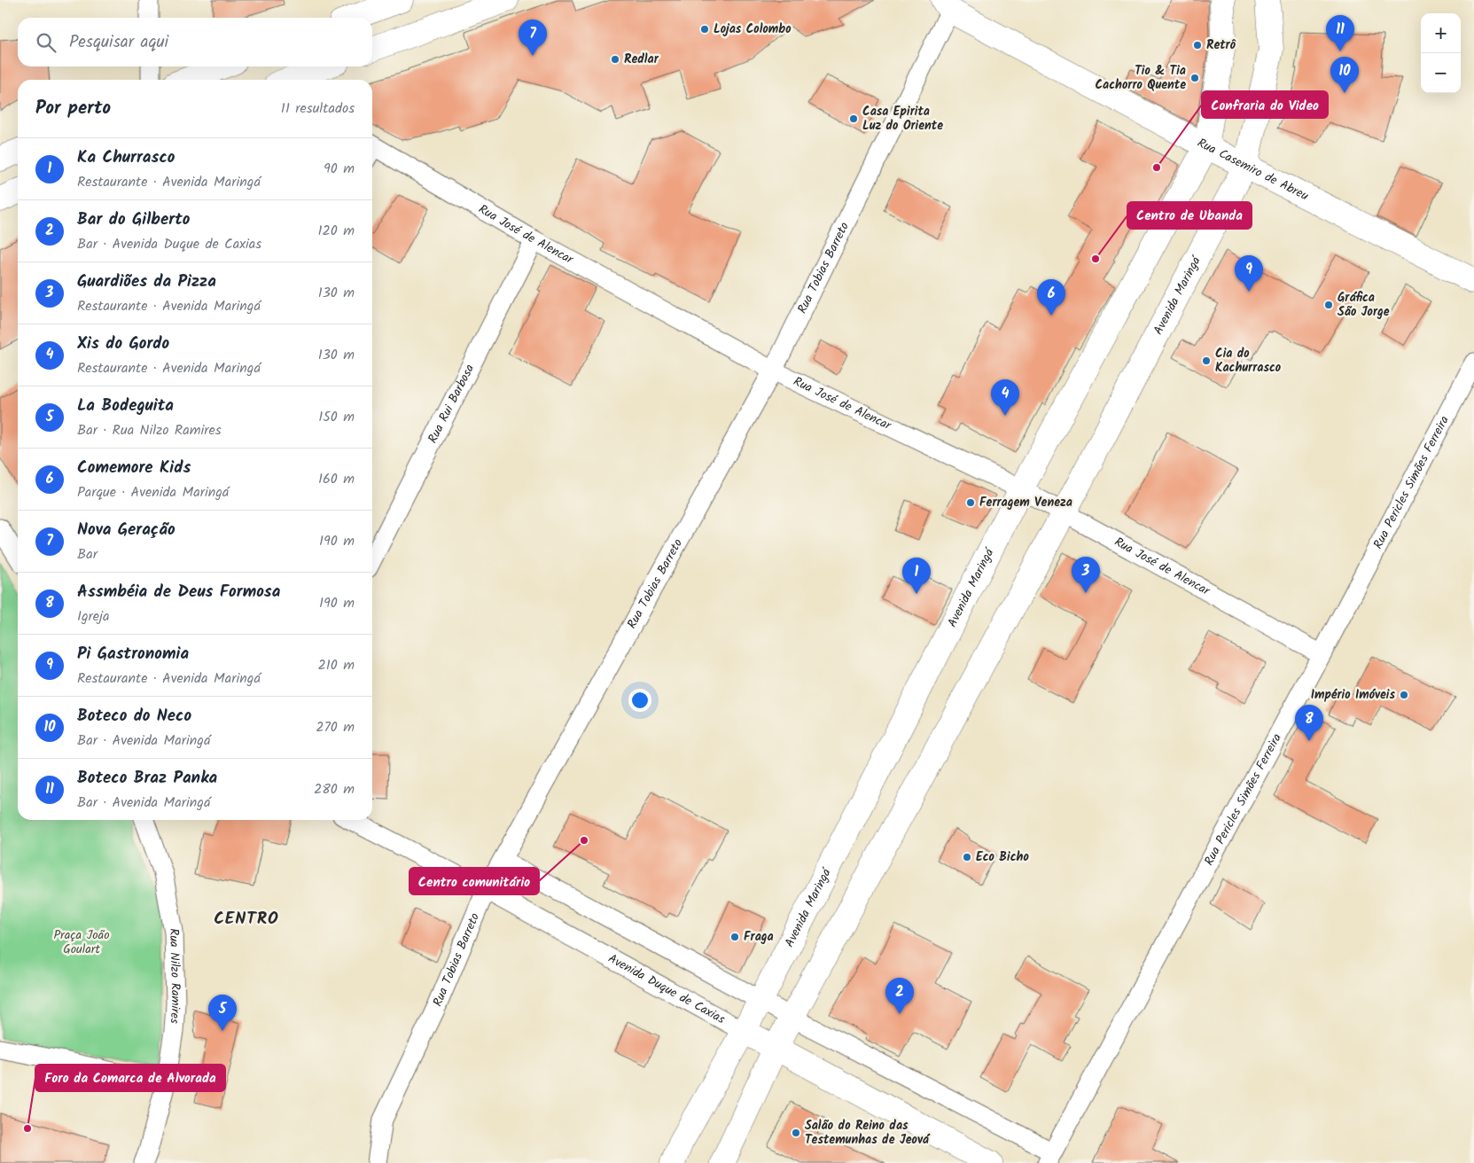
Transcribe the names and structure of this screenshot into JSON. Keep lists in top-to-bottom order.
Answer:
{
  "streets": {
    "main road": ["Rua Casemiro de Abreu", "Avenida Maringá", "Avenida Duque de Caxias"],
    "street": [
      "Rua José de Alencar",
      "Rua Tobias Barreto",
      "Rua Rui Barbosa",
      "Rua Pericles Simões Ferreira",
      "Rua Nilzo Ramires"
    ]
  },
  "crossings": [
    ["Rua Casemiro de Abreu", "Rua Tobias Barreto"],
    ["Rua Casemiro de Abreu", "Avenida Maringá"],
    ["Rua José de Alencar", "Rua Tobias Barreto"],
    ["Rua José de Alencar", "Avenida Maringá"],
    ["Rua José de Alencar", "Rua Rui Barbosa"],
    ["Rua José de Alencar", "Rua Pericles Simões Ferreira"],
    ["Rua Tobias Barreto", "Avenida Duque de Caxias"],
    ["Avenida Maringá", "Avenida Duque de Caxias"]
  ],
  "districts": ["CENTRO"],
  "parks": ["Praça João Goulart"],
  "places": [
    "Lojas Colombo",
    "Retrô",
    "Redlar",
    "Tio & Tia Cachorro Quente",
    "Casa Epirita Luz do Oriente",
    "Confraria do Video",
    "Centro de Ubanda",
    "Gráfica São Jorge",
    "Cia do Kachurrasco",
    "Ferragem Veneza",
    "Império Imóveis",
    "Centro comunitário",
    "Eco Bicho",
    "Fraga",
    "Foro da Comarca de Alvorada",
    "Salão do Reino das Testemunhas de Jeová"
  ],
  "page": {
    "map_buttons": ["+", "−"],
    "pins": [
      "11",
      "7",
      "10",
      "9",
      "6",
      "4",
      "3",
      "1",
      "8",
      "2",
      "5"
    ],
    "search": "Pesquisar aqui",
    "heading": ["Por perto", "11 resultados"],
    "list": [
      {
        "mark": "1",
        "name": "Ka Churrasco",
        "note": "Restaurante · Avenida Maringá",
        "value": "90 m"
      },
      {
        "mark": "2",
        "name": "Bar do Gilberto",
        "note": "Bar · Avenida Duque de Caxias",
        "value": "120 m"
      },
      {
        "mark": "3",
        "name": "Guardiões da Pizza",
        "note": "Restaurante · Avenida Maringá",
        "value": "130 m"
      },
      {
        "mark": "4",
        "name": "Xis do Gordo",
        "note": "Restaurante · Avenida Maringá",
        "value": "130 m"
      },
      {
        "mark": "5",
        "name": "La Bodeguita",
        "note": "Bar · Rua Nilzo Ramires",
        "value": "150 m"
      },
      {
        "mark": "6",
        "name": "Comemore Kids",
        "note": "Parque · Avenida Maringá",
        "value": "160 m"
      },
      {
        "mark": "7",
        "name": "Nova Geração",
        "note": "Bar",
        "value": "190 m"
      },
      {
        "mark": "8",
        "name": "Assmbéia de Deus Formosa",
        "note": "Igreja",
        "value": "190 m"
      },
      {
        "mark": "9",
        "name": "Pi Gastronomia",
        "note": "Restaurante · Avenida Maringá",
        "value": "210 m"
      },
      {
        "mark": "10",
        "name": "Boteco do Neco",
        "note": "Bar · Avenida Maringá",
        "value": "270 m"
      },
      {
        "mark": "11",
        "name": "Boteco Braz Panka",
        "note": "Bar · Avenida Maringá",
        "value": "280 m"
      }
    ]
  }
}
